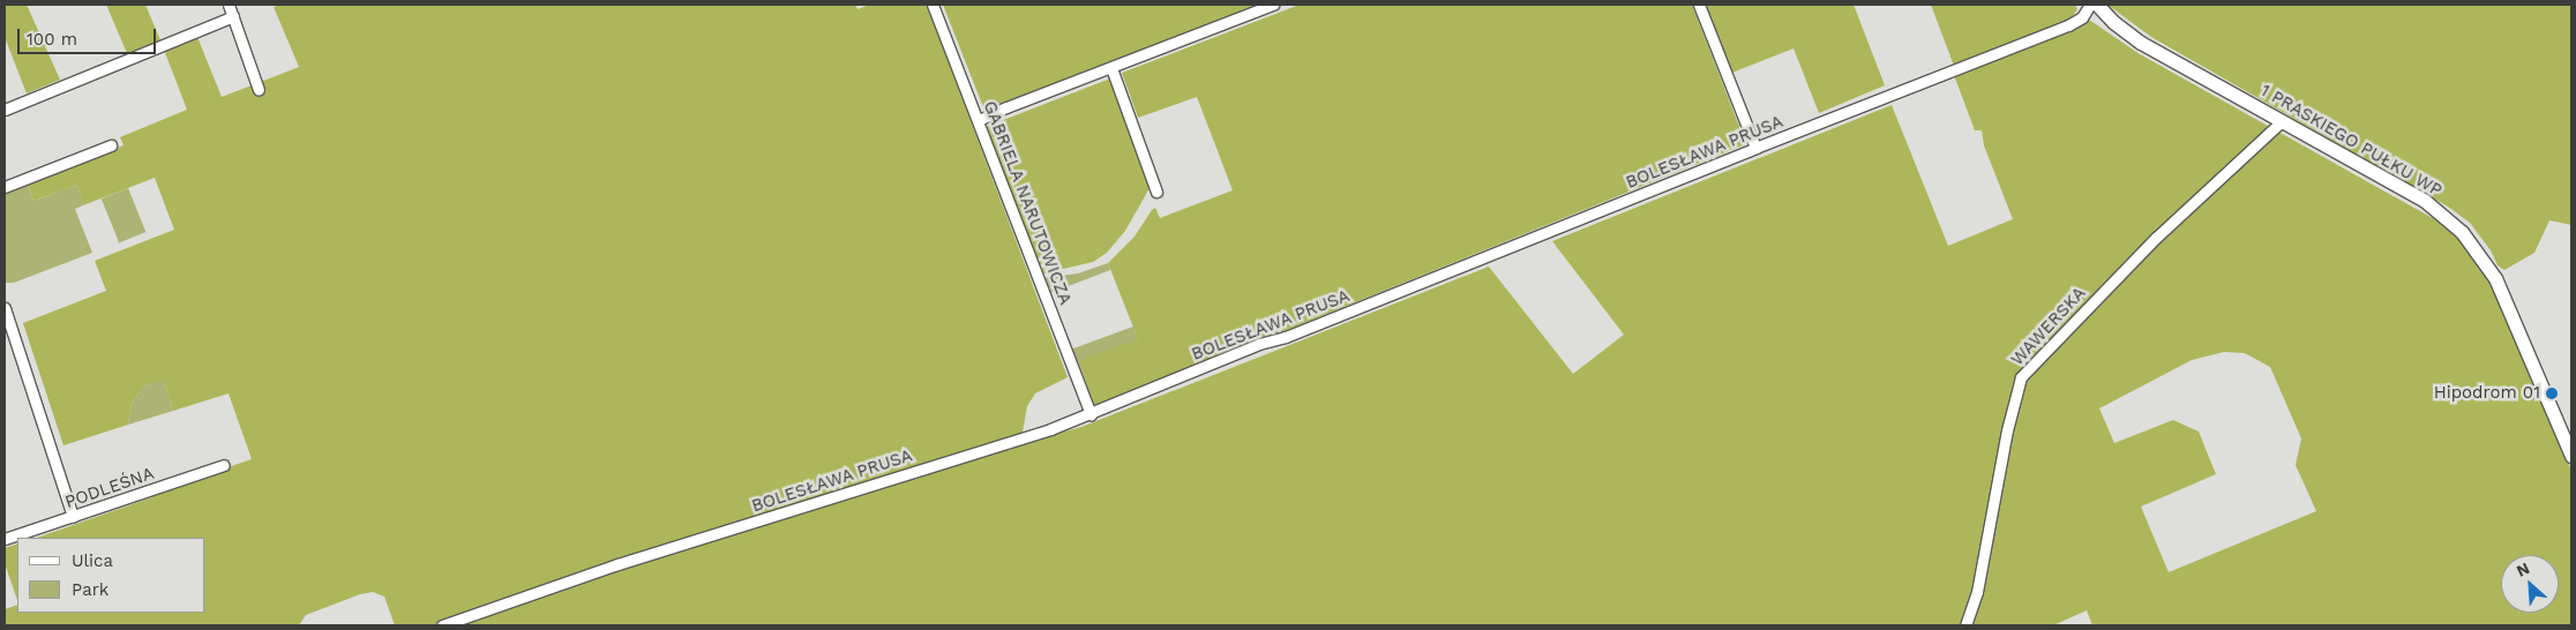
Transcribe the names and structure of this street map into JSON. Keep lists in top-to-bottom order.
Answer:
{
  "streets": {
    "street": [
      "1 PRASKIEGO PUŁKU WP",
      "BOLESŁAWA PRUSA",
      "GABRIELA NARUTOWICZA",
      "WAWERSKA",
      "PODLEŚNA"
    ]
  },
  "crossings": [
    ["1 PRASKIEGO PUŁKU WP", "WAWERSKA"],
    ["BOLESŁAWA PRUSA", "GABRIELA NARUTOWICZA"]
  ],
  "places": ["Hipodrom 01"],
  "legend": ["Ulica", "Park"],
  "scale_bar": "100 m",
  "north": "top left"
}
